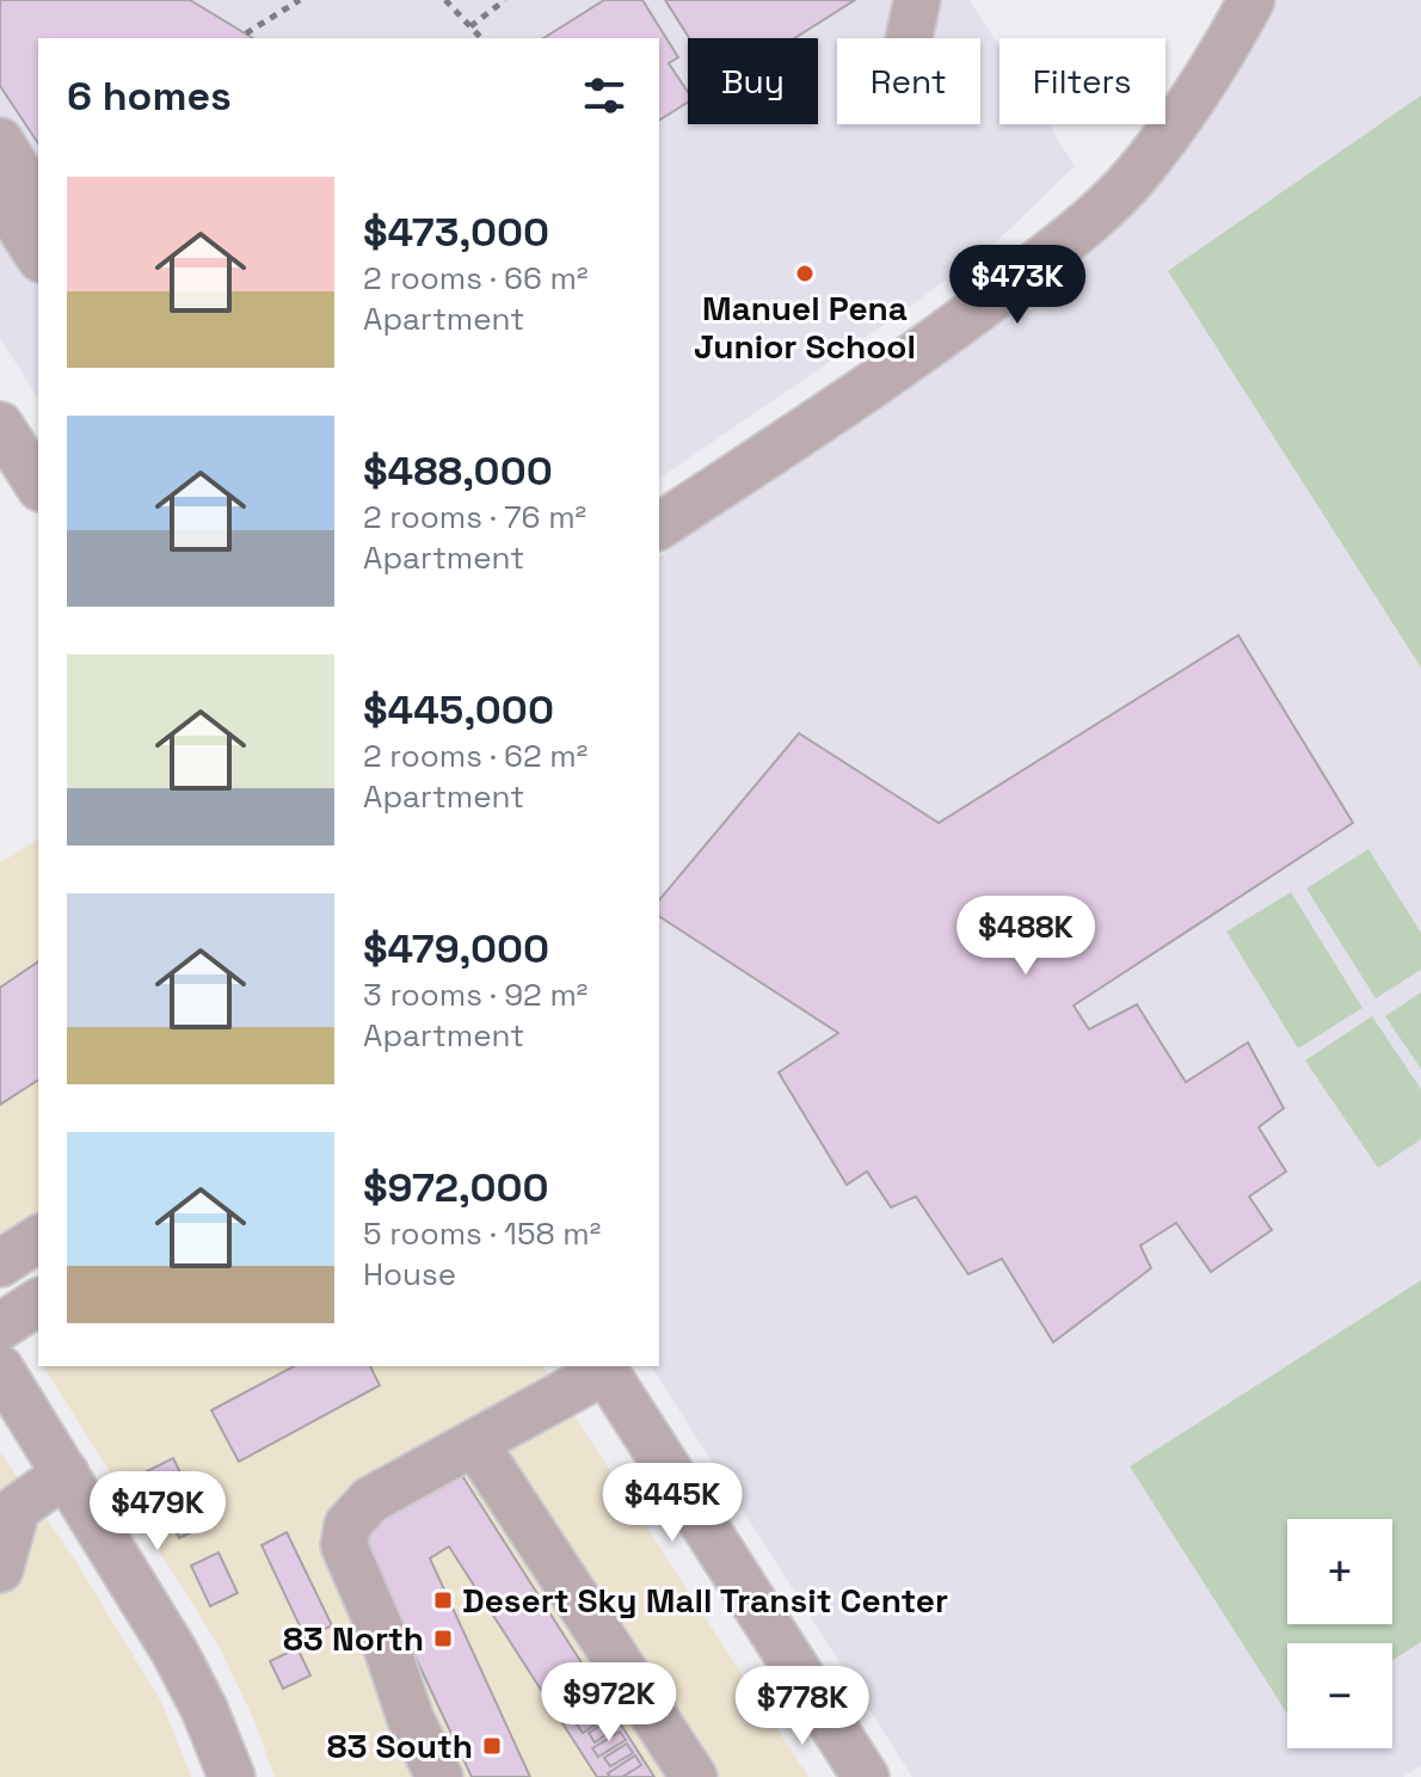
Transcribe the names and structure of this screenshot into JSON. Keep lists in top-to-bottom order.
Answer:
{
  "places": {
    "other": ["Manuel Pena Junior School"],
    "transit": ["Desert Sky Mall Transit Center", "83 North", "83 South"]
  },
  "page": {
    "chip": ["Buy", "Rent", "Filters"],
    "heading": "6 homes",
    "list": [
      {
        "name": "$473,000",
        "note": "2 rooms · 66 m² · Apartment"
      },
      {
        "name": "$488,000",
        "note": "2 rooms · 76 m² · Apartment"
      },
      {
        "name": "$445,000",
        "note": "2 rooms · 62 m² · Apartment"
      },
      {
        "name": "$479,000",
        "note": "3 rooms · 92 m² · Apartment"
      },
      {
        "name": "$972,000",
        "note": "5 rooms · 158 m² · House"
      }
    ],
    "price": [
      "$473K",
      "$488K",
      "$445K",
      "$479K",
      "$972K",
      "$778K"
    ],
    "map_buttons": ["+", "−"]
  }
}
